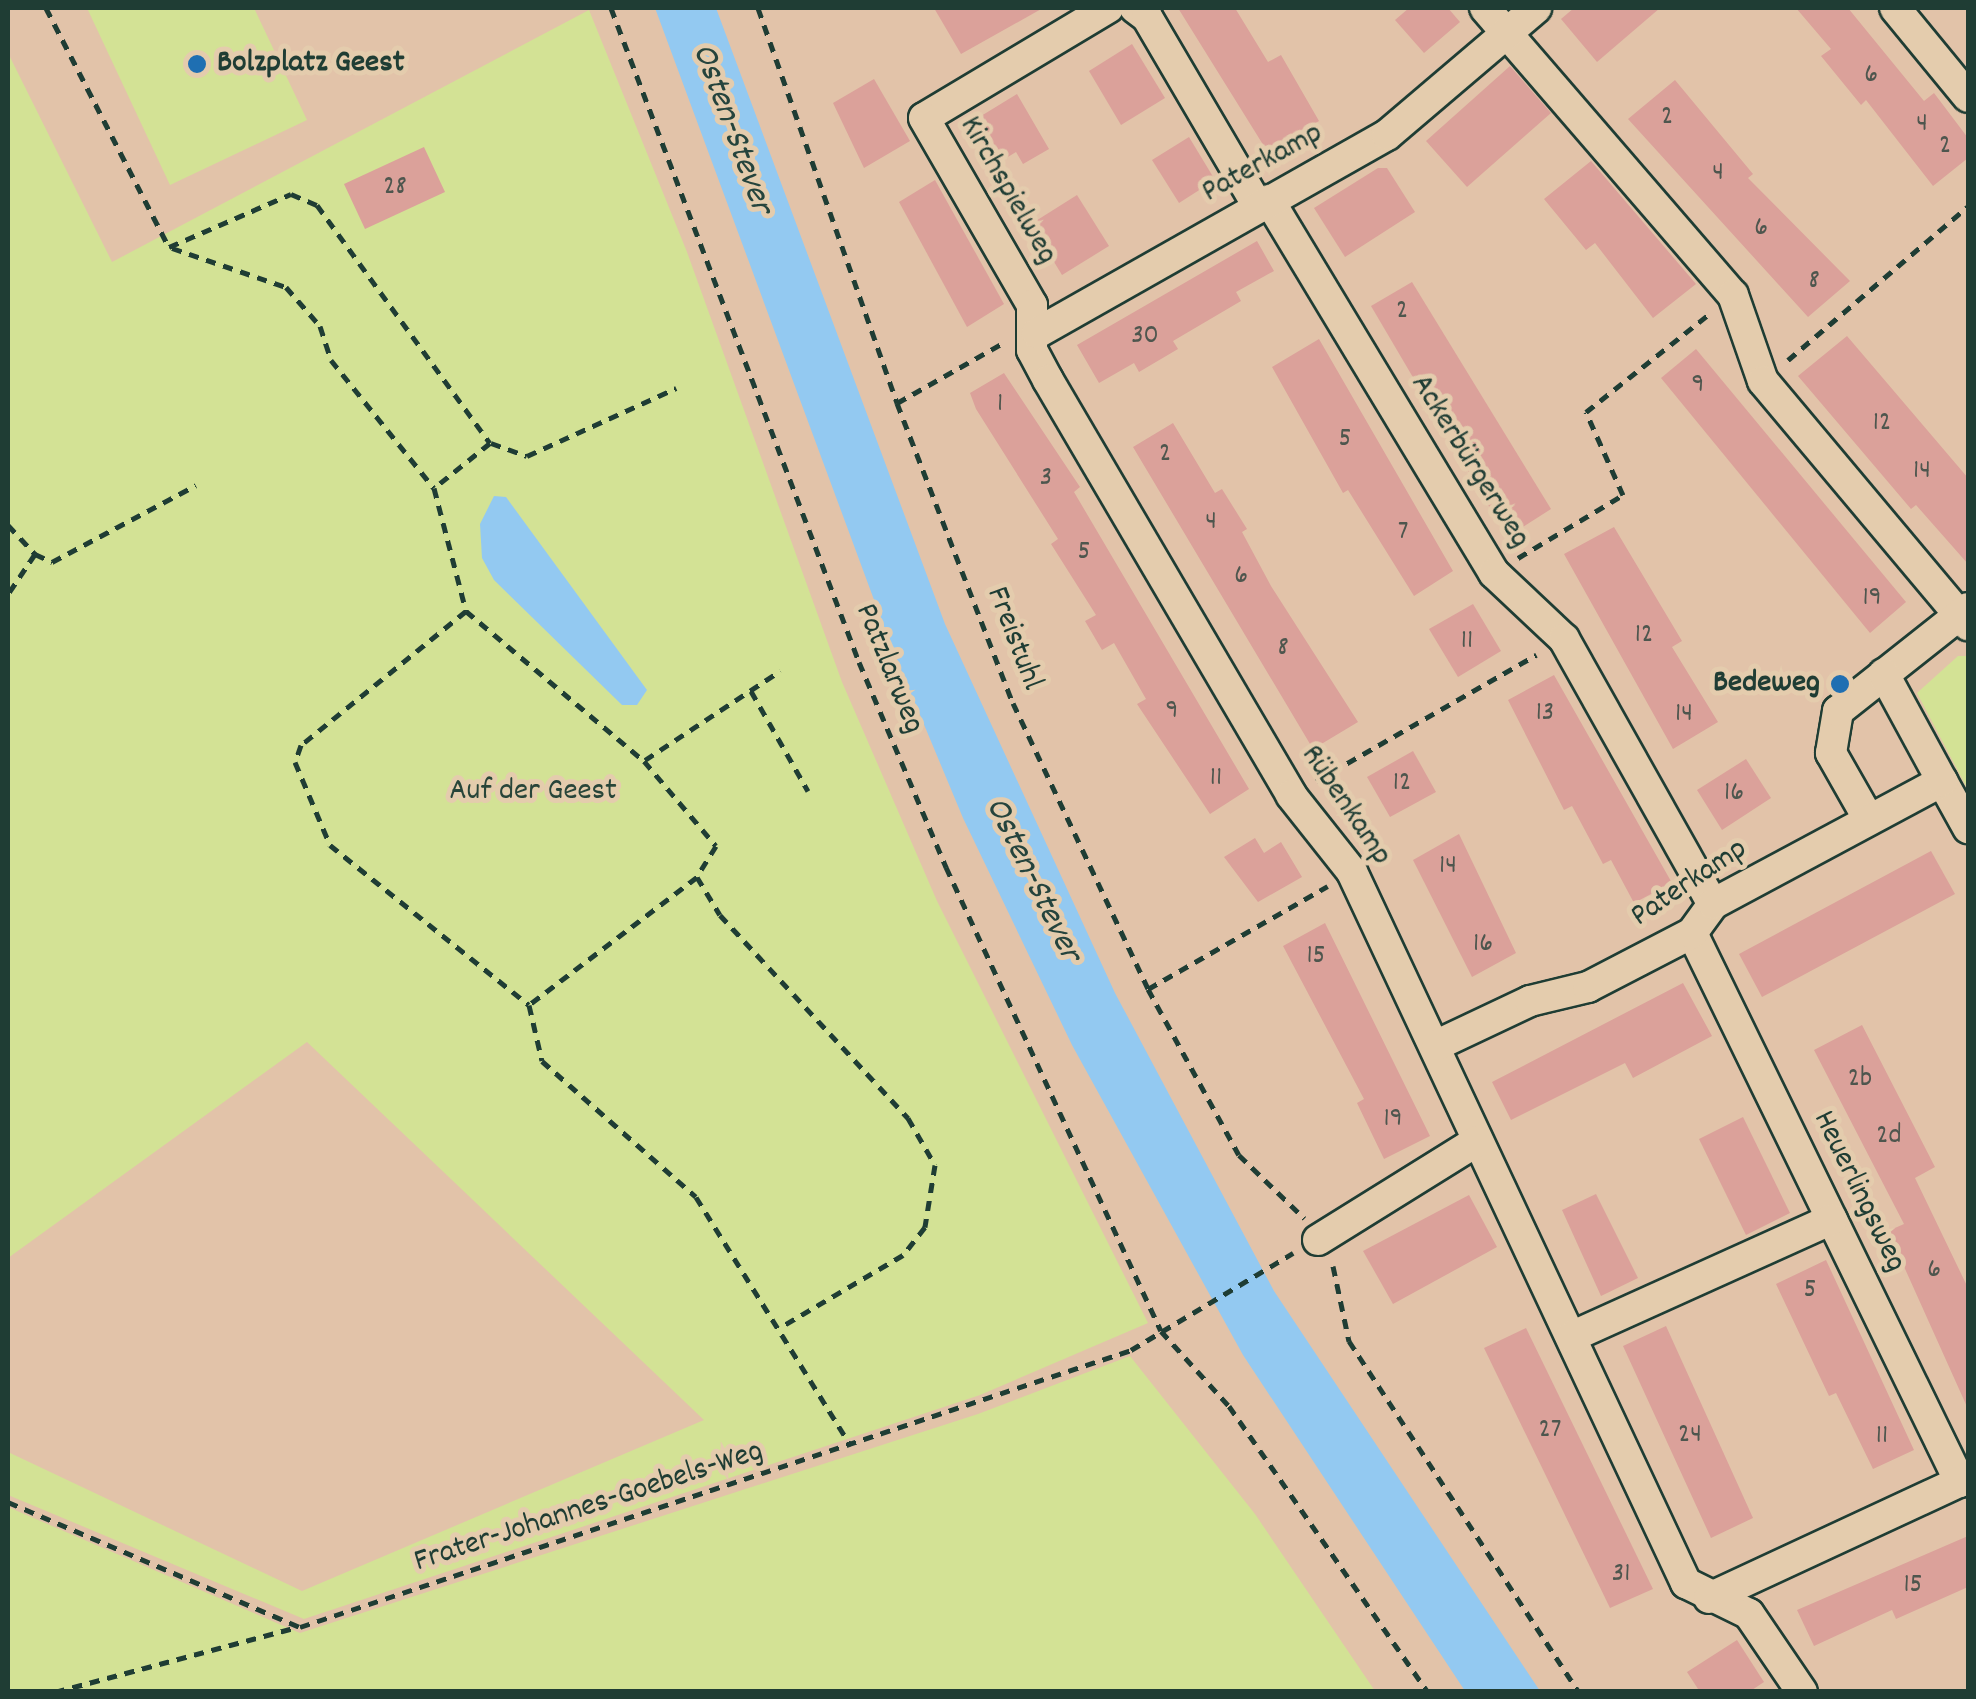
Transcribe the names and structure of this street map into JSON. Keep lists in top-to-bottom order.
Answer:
{
  "streets": {
    "street": [
      "Paterkamp",
      "Kirchspielweg",
      "Ackerbürgerweg",
      "Rübenkamp",
      "Heuerlingsweg"
    ],
    "path": ["Freistuhl", "Patzlarweg", "Frater-Johannes-Goebels-Weg"]
  },
  "crossings": [
    ["Paterkamp", "Kirchspielweg"],
    ["Paterkamp", "Ackerbürgerweg"],
    ["Paterkamp", "Rübenkamp"],
    ["Paterkamp", "Heuerlingsweg"],
    ["Kirchspielweg", "Rübenkamp"],
    ["Freistuhl", "Frater-Johannes-Goebels-Weg"],
    ["Patzlarweg", "Frater-Johannes-Goebels-Weg"],
    ["Rübenkamp", "Heuerlingsweg"]
  ],
  "water": ["Osten-Stever"],
  "parks": ["Auf der Geest"],
  "places": ["Bolzplatz Geest", "Bedeweg"],
  "house_numbers": [
    "6",
    "2",
    "4",
    "2",
    "4",
    "28",
    "6",
    "8",
    "2",
    "30",
    "9",
    "1",
    "12",
    "5",
    "2",
    "14",
    "3",
    "4",
    "7",
    "5",
    "6",
    "19",
    "12",
    "11",
    "8",
    "9",
    "13",
    "14",
    "11",
    "12",
    "16",
    "14",
    "16",
    "15",
    "2b",
    "19",
    "2d",
    "6",
    "5",
    "27",
    "24",
    "11",
    "31",
    "15"
  ]
}
